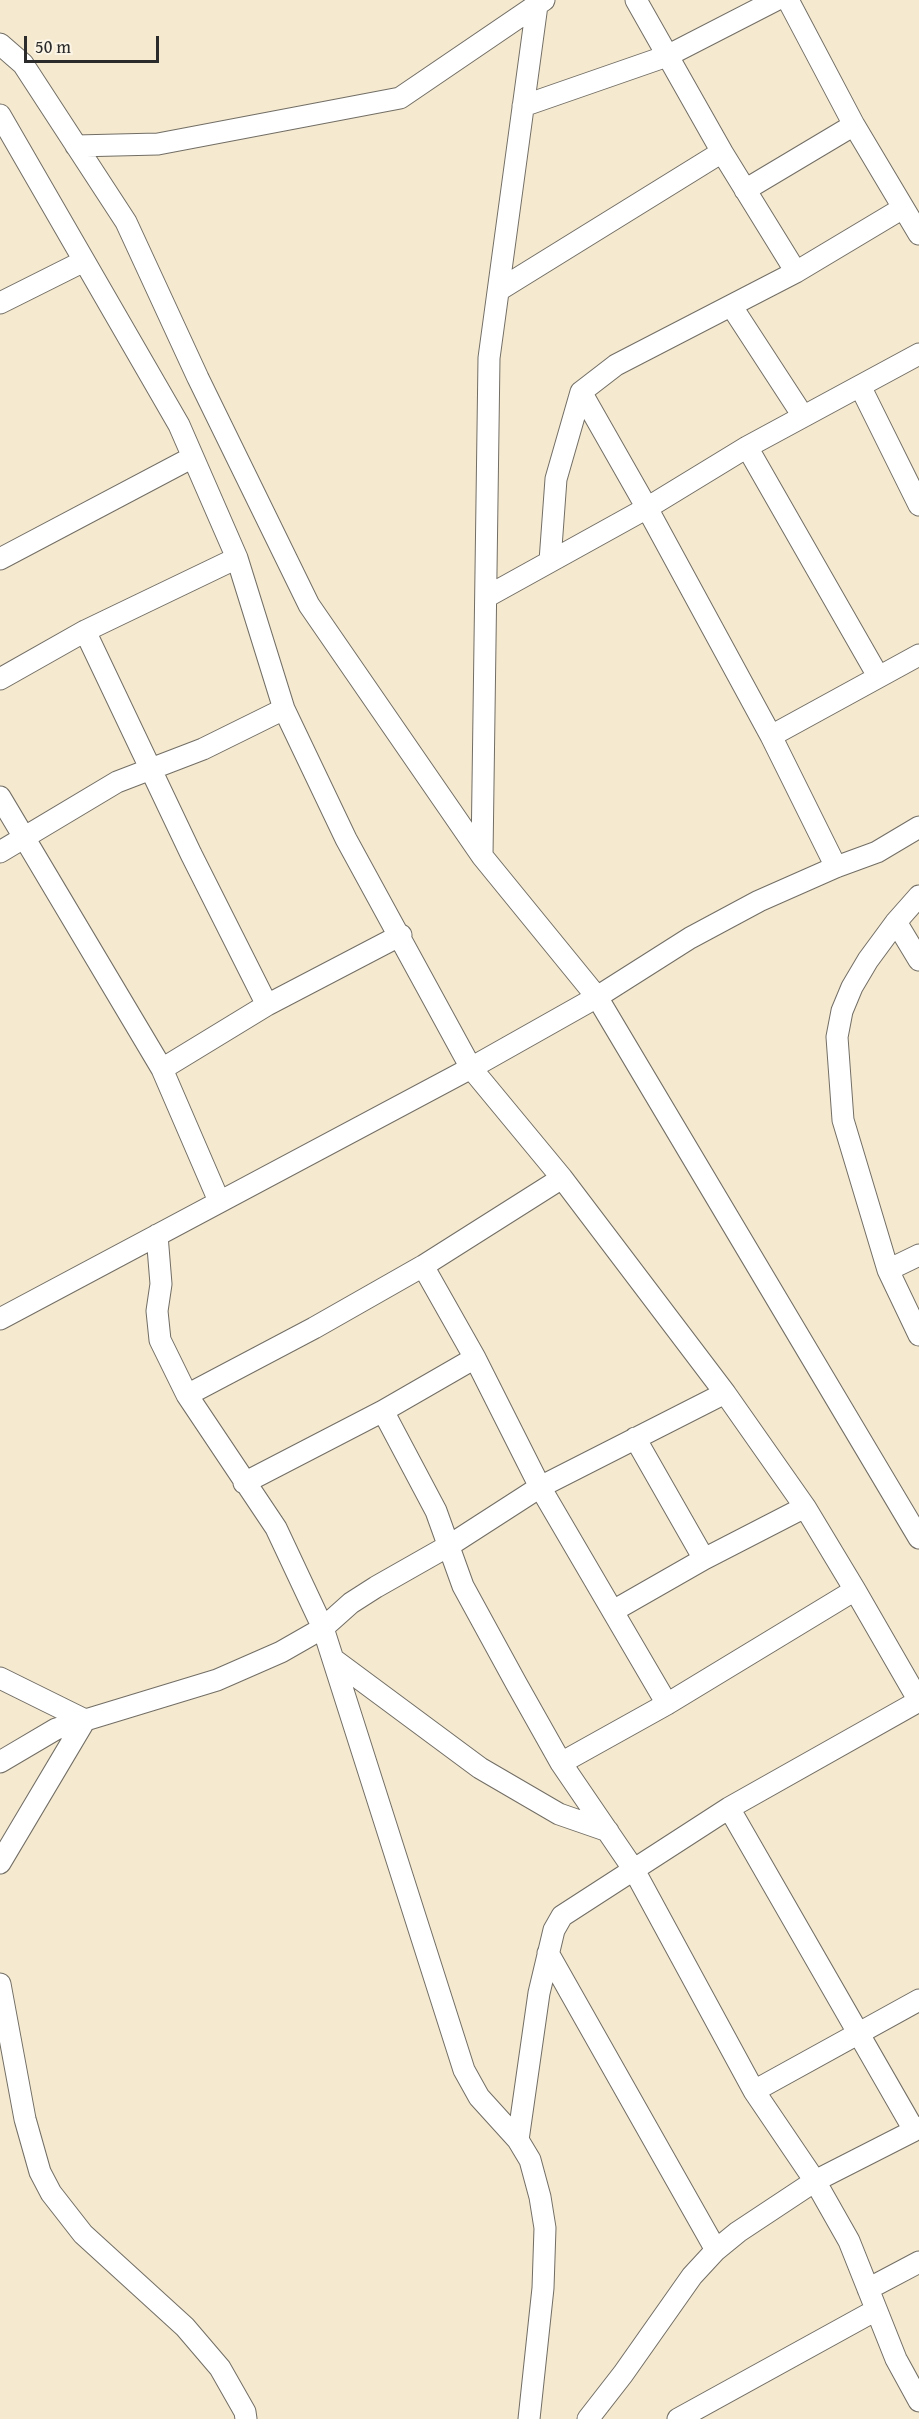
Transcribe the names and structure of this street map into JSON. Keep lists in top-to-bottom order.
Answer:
{
  "scale_bar": "50 m"
}
